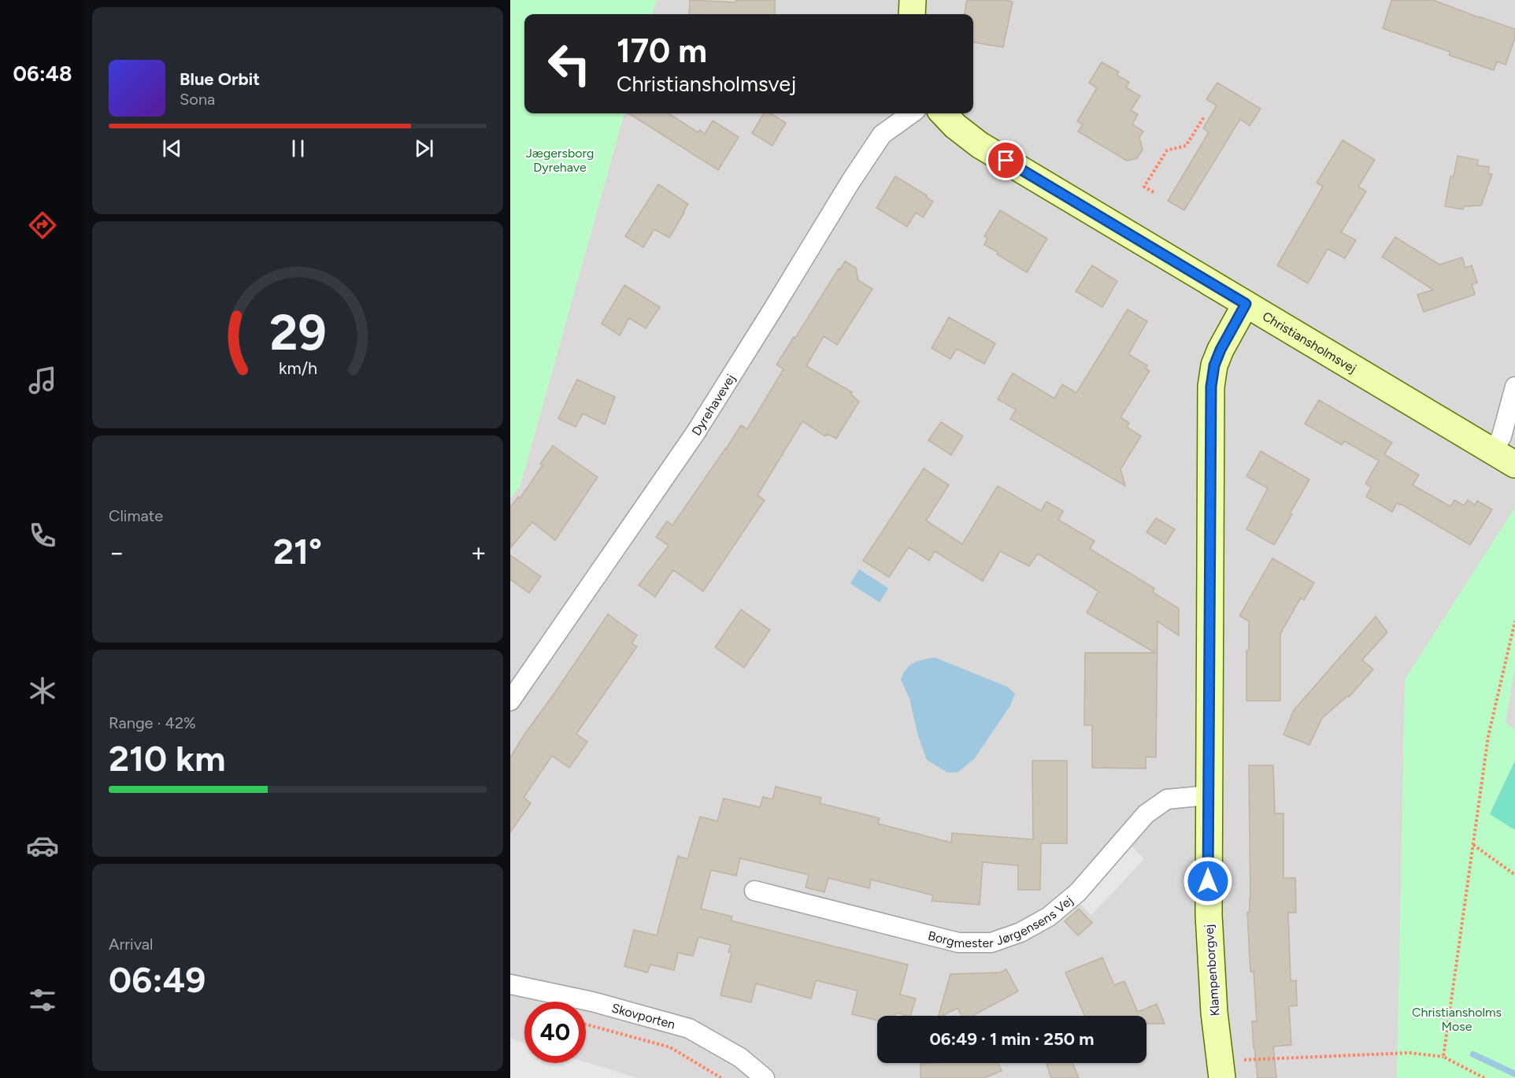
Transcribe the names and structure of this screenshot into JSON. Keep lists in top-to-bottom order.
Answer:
{
  "streets": {
    "street": [
      "Christiansholmsvej",
      "Dyrehavevej",
      "Borgmester Jørgensens Vej",
      "Klampenborgvej",
      "Skovporten"
    ]
  },
  "crossings": [
    ["Christiansholmsvej", "Klampenborgvej"],
    ["Borgmester Jørgensens Vej", "Klampenborgvej"]
  ],
  "parks": ["Jægersborg Dyrehave", "Christiansholms Mose"],
  "page": {
    "tabs": "06:48",
    "turn": ["170 m", "Christiansholmsvej"],
    "song": ["Blue Orbit", "Sona"],
    "tile": [
      "Climate",
      ["Range · 42%", "210 km"],
      ["Arrival", "06:49"]
    ],
    "heat": ["−", "21°", "+"],
    "limit": "40",
    "trip": "06:49 · 1 min · 250 m",
    "gauge": ["29", "km/h"]
  }
}
